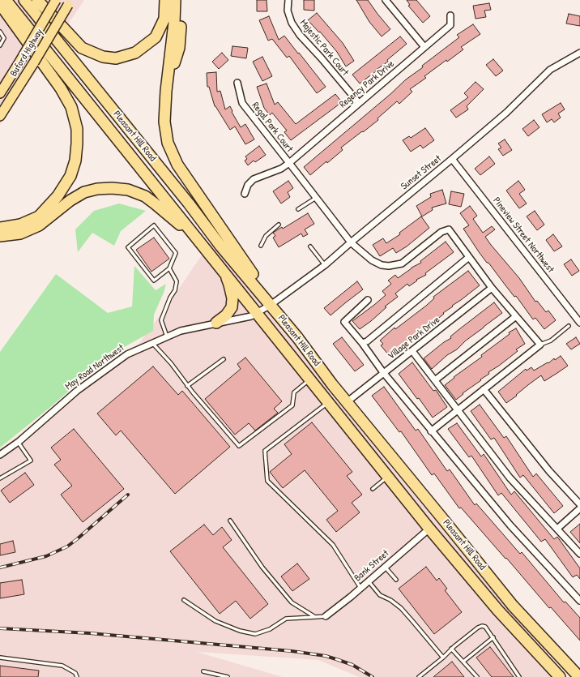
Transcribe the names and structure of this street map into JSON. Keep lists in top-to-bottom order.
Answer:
{
  "streets": {
    "highway": ["Pleasant Hill Road"],
    "main road": ["Buford Highway"],
    "street": [
      "Majestic Park Court",
      "Regency Park Drive",
      "Regal Park Court",
      "Sunset Street",
      "Pineview Street Northwest",
      "Village Park Drive",
      "May Road Northwest",
      "Bank Street"
    ]
  },
  "crossings": [
    ["Majestic Park Court", "Regency Park Drive"],
    ["Regency Park Drive", "Regal Park Court"],
    ["Pleasant Hill Road", "Sunset Street"],
    ["Pleasant Hill Road", "Village Park Drive"],
    ["Pleasant Hill Road", "May Road Northwest"],
    ["Pleasant Hill Road", "Bank Street"],
    ["Sunset Street", "Pineview Street Northwest"],
    ["Sunset Street", "May Road Northwest"]
  ]
}
